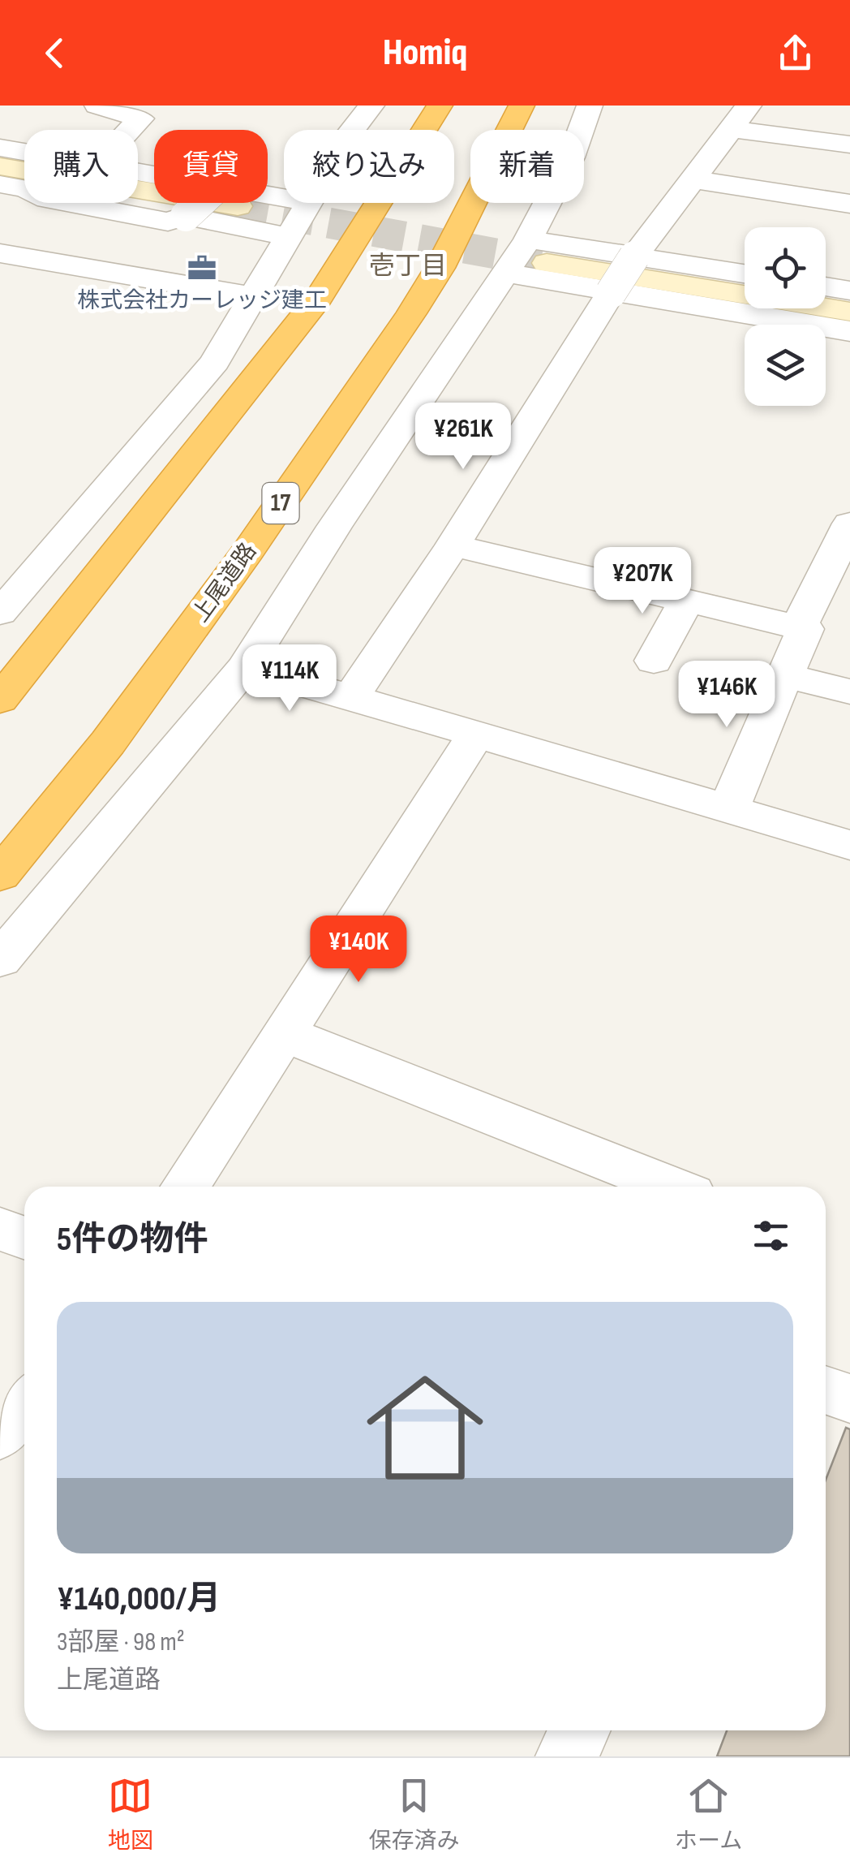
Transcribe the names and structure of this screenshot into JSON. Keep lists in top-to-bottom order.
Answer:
{
  "streets": {
    "highway": ["17", "上尾道路"]
  },
  "districts": ["壱丁目"],
  "places": {
    "office": ["株式会社カーレッジ建工"]
  },
  "page": {
    "header": "Homiq",
    "chip": [
      "購入",
      "賃貸",
      "絞り込み",
      "新着"
    ],
    "price": [
      "¥261K",
      "¥207K",
      "¥114K",
      "¥146K",
      "¥140K"
    ],
    "heading": "5件の物件",
    "list": [
      {
        "name": "¥140,000/月",
        "note": "3部屋 · 98 m² · 上尾道路"
      }
    ],
    "tabs": ["地図", "保存済み", "ホーム"]
  }
}
